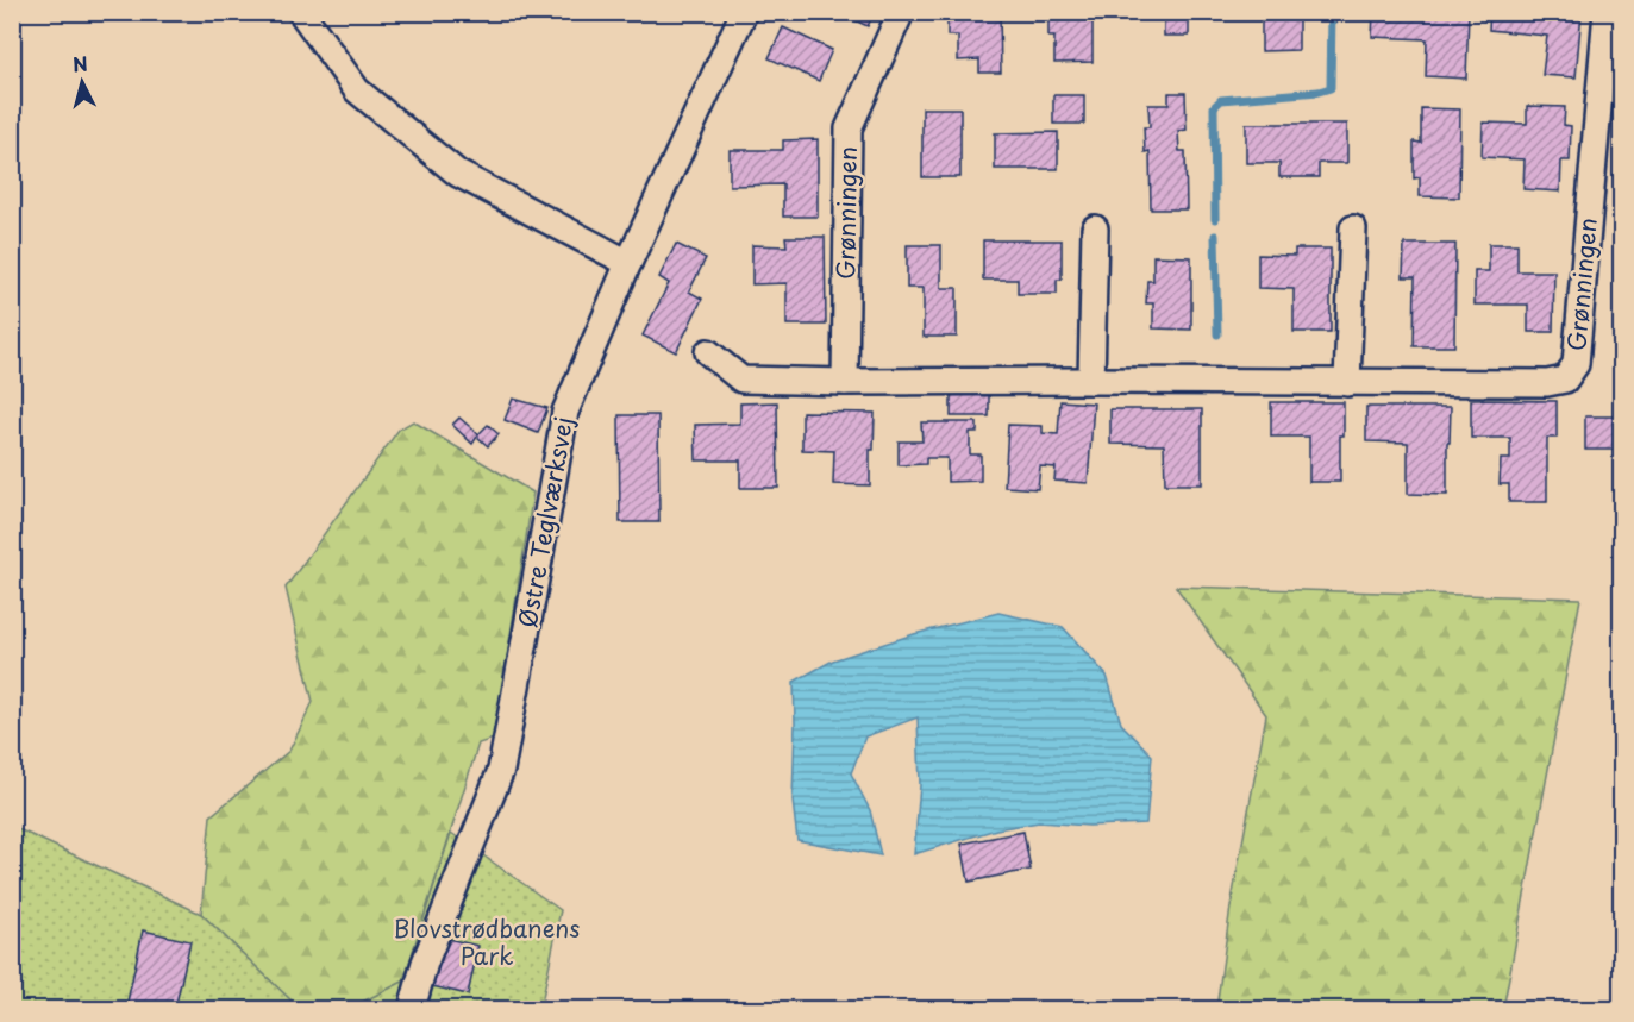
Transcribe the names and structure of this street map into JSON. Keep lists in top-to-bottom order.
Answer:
{
  "streets": {
    "street": ["Grønningen", "Østre Teglværksvej"]
  },
  "parks": ["Blovstrødbanens Park"],
  "north": "top"
}
